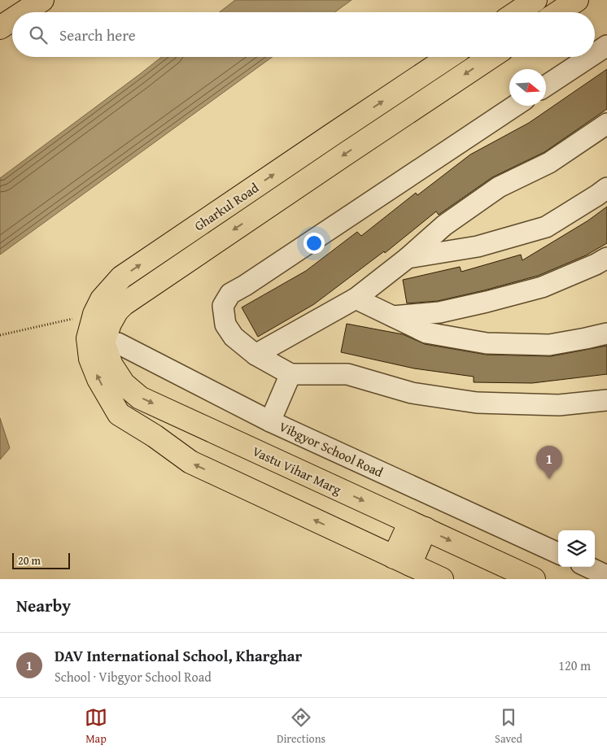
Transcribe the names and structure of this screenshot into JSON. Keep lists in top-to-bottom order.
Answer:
{
  "streets": {
    "main road": ["Gharkul Road", "Vastu Vihar Marg"],
    "street": ["Vibgyor School Road"]
  },
  "crossings": [
    ["Gharkul Road", "Vibgyor School Road"],
    ["Gharkul Road", "Vastu Vihar Marg"],
    ["Vibgyor School Road", "Vastu Vihar Marg"]
  ],
  "one_way": ["Vastu Vihar Marg"],
  "scale_bar": "20 m",
  "north": "right",
  "page": {
    "search": "Search here",
    "pins": "1",
    "scale": "20 m",
    "heading": "Nearby",
    "list": [
      {
        "mark": "1",
        "name": "DAV International School, Kharghar",
        "note": "School · Vibgyor School Road",
        "value": "120 m"
      }
    ],
    "nav": ["Map", "Directions", "Saved"]
  }
}
